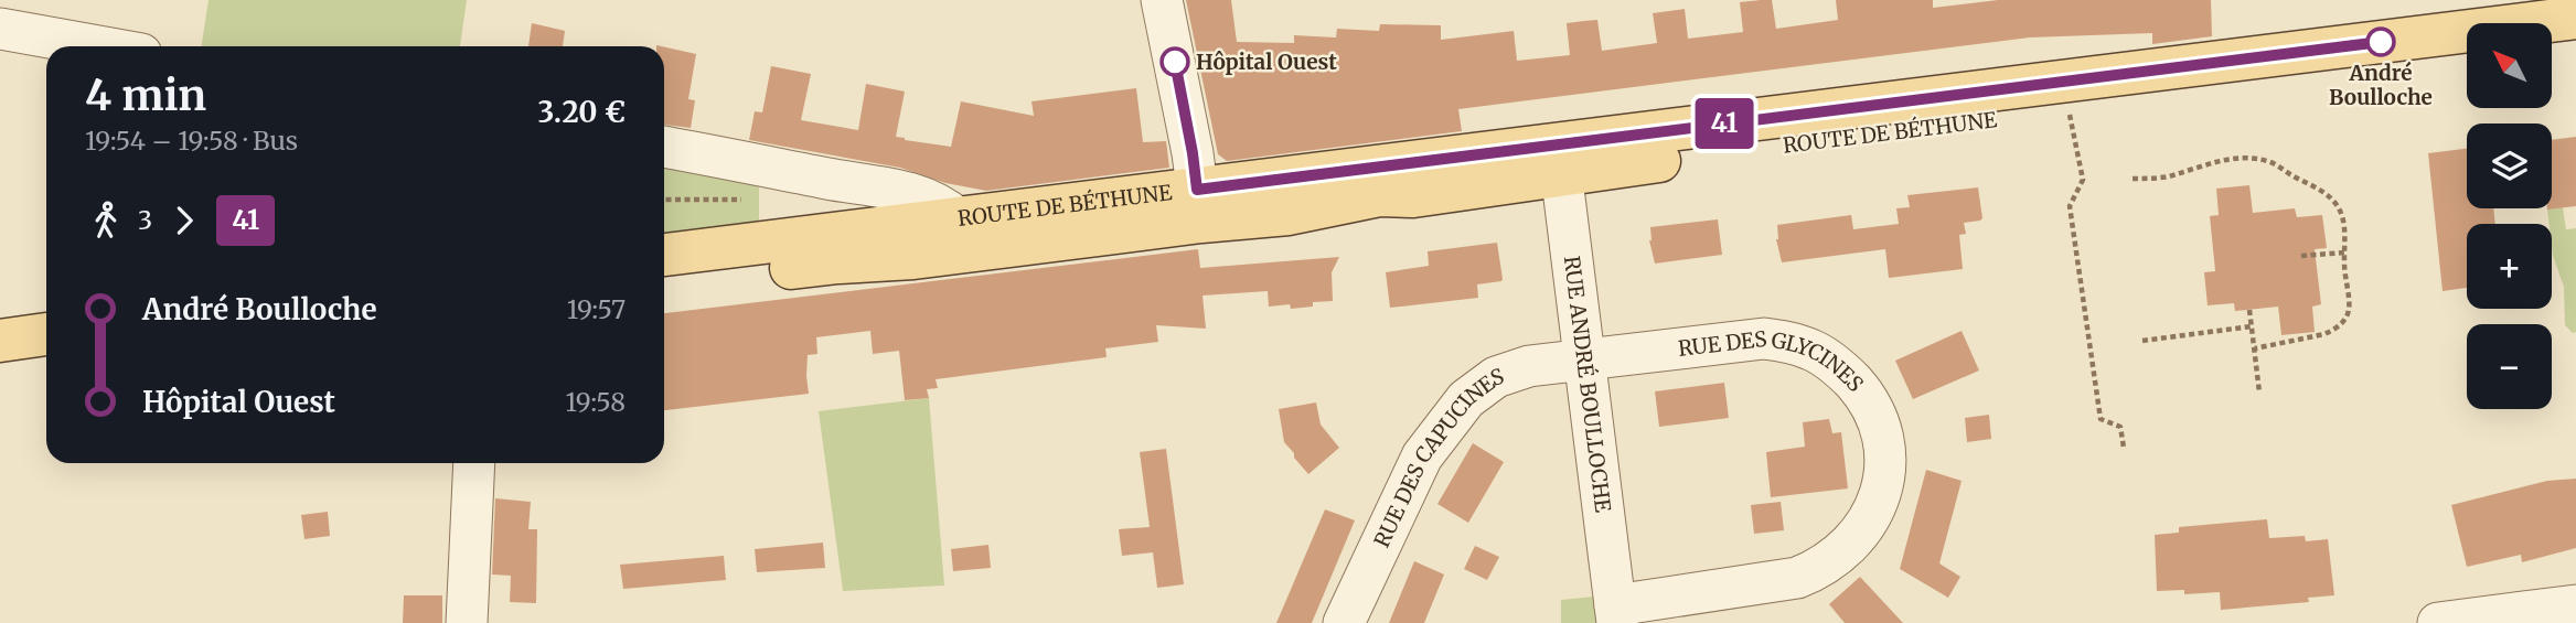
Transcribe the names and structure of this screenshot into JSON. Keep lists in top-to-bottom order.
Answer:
{
  "streets": {
    "main road": ["ROUTE DE BÉTHUNE"],
    "street": ["RUE DES GLYCINES", "RUE ANDRÉ BOULLOCHE", "RUE DES CAPUCINES"]
  },
  "crossings": [
    ["ROUTE DE BÉTHUNE", "RUE ANDRÉ BOULLOCHE"],
    ["RUE DES GLYCINES", "RUE ANDRÉ BOULLOCHE"],
    ["RUE DES GLYCINES", "RUE DES CAPUCINES"],
    ["RUE ANDRÉ BOULLOCHE", "RUE DES CAPUCINES"]
  ],
  "places": ["André Boulloche", "Hôpital Ouest"],
  "lines": ["bus line 41"],
  "north": "top left",
  "page": {
    "on_map": "41",
    "map_buttons": ["+", "−"],
    "heading": ["4 min", "19:54 – 19:58 · Bus", "3.20 €"],
    "legs": ["3", "41"],
    "list": [
      {
        "name": "André Boulloche",
        "value": "19:57"
      },
      {
        "name": "Hôpital Ouest",
        "value": "19:58"
      }
    ]
  }
}
